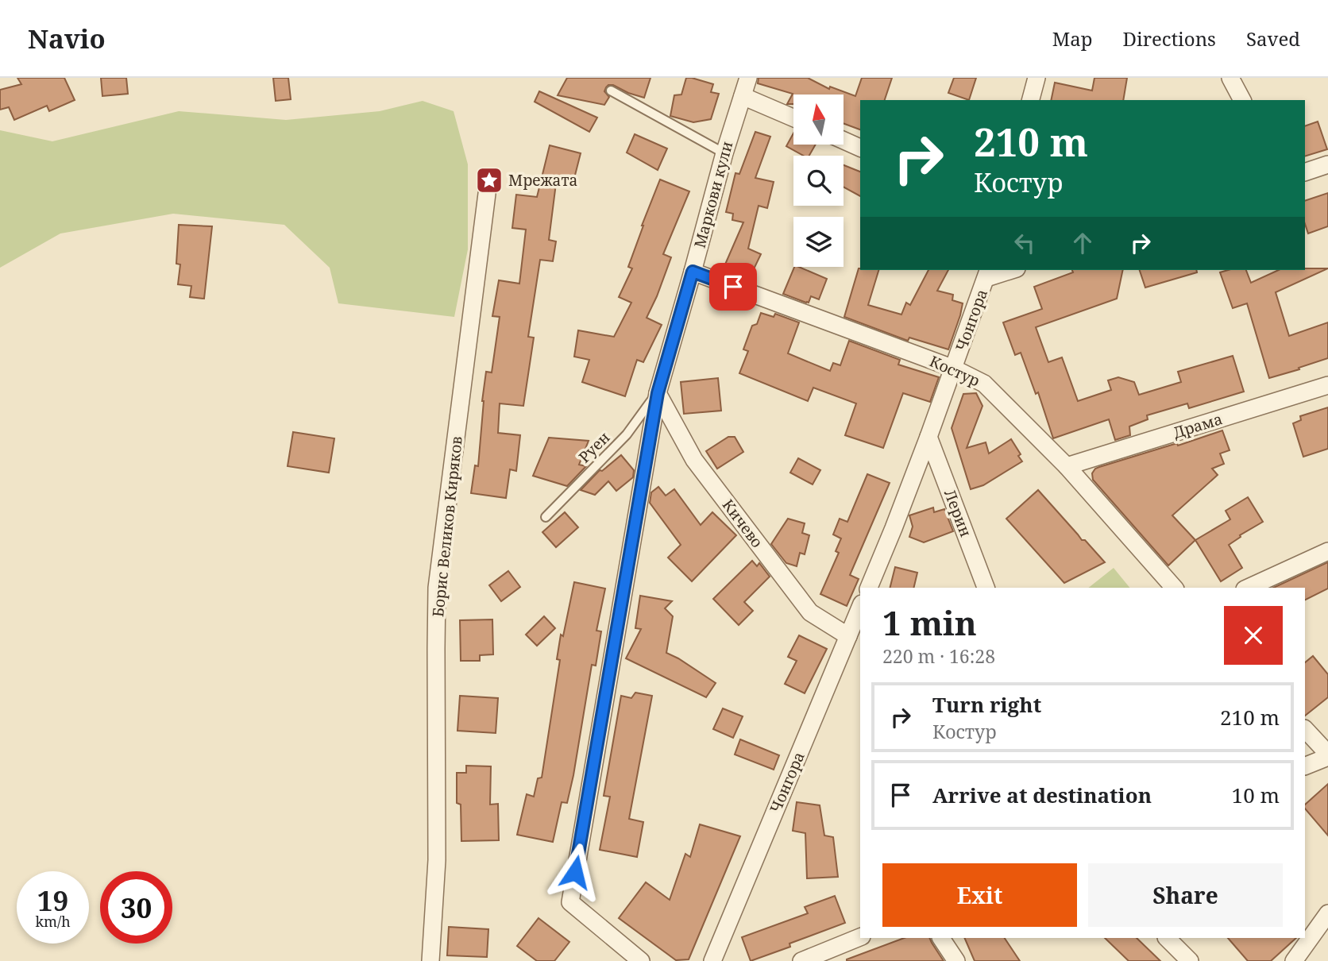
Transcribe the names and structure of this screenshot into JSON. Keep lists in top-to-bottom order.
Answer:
{
  "streets": {
    "street": [
      "Маркови кули",
      "Чонгора",
      "Костур",
      "Драма",
      "Лерин",
      "Кичево",
      "Борис Великов Киряков"
    ],
    "lane": ["Руен"]
  },
  "crossings": [
    ["Маркови кули", "Костур"],
    ["Маркови кули", "Руен"],
    ["Маркови кули", "Кичево"],
    ["Чонгора", "Костур"],
    ["Чонгора", "Лерин"],
    ["Чонгора", "Кичево"],
    ["Костур", "Драма"],
    ["Руен", "Кичево"]
  ],
  "places": {
    "place": ["Мрежата"]
  },
  "north": "top",
  "page": {
    "header": "Navio",
    "nav": ["Map", "Directions", "Saved"],
    "turn": ["210 m", "Костур"],
    "heading": ["1 min", "220 m · 16:28"],
    "list": [
      {
        "name": "Turn right",
        "note": "Костур",
        "value": "210 m"
      },
      {
        "name": "Arrive at destination",
        "value": "10 m"
      }
    ],
    "buttons": ["Exit", "Share"],
    "speed": "19 km/h",
    "limit": "30"
  }
}
